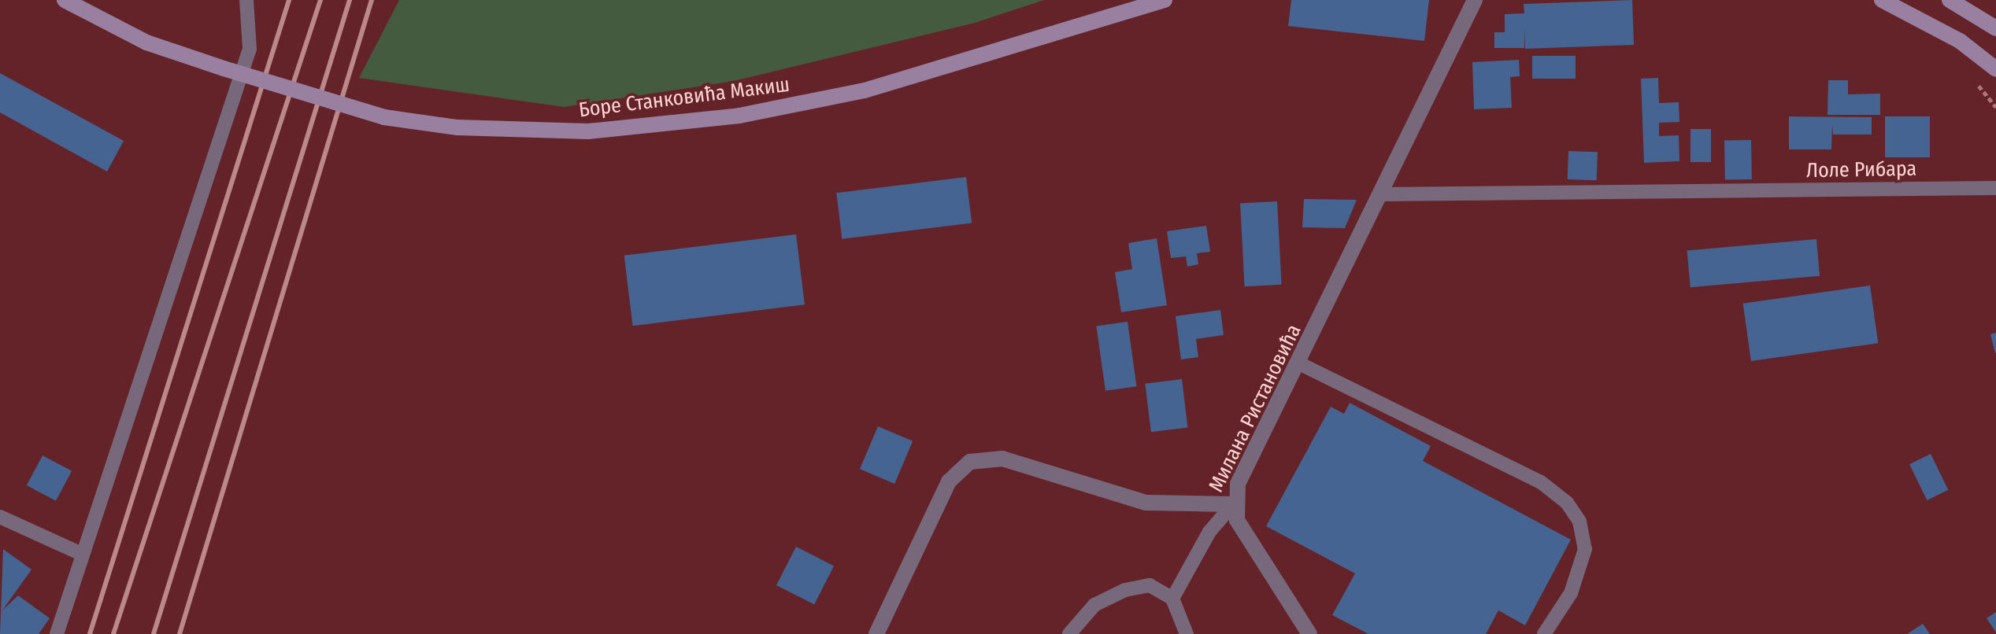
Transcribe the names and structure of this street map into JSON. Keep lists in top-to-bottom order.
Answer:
{
  "streets": {
    "main road": ["Боре Станковића Макиш"],
    "street": ["Милана Ристановића"],
    "lane": ["Лоле Рибара"]
  },
  "crossings": [
    ["Лоле Рибара", "Милана Ристановића"]
  ]
}
